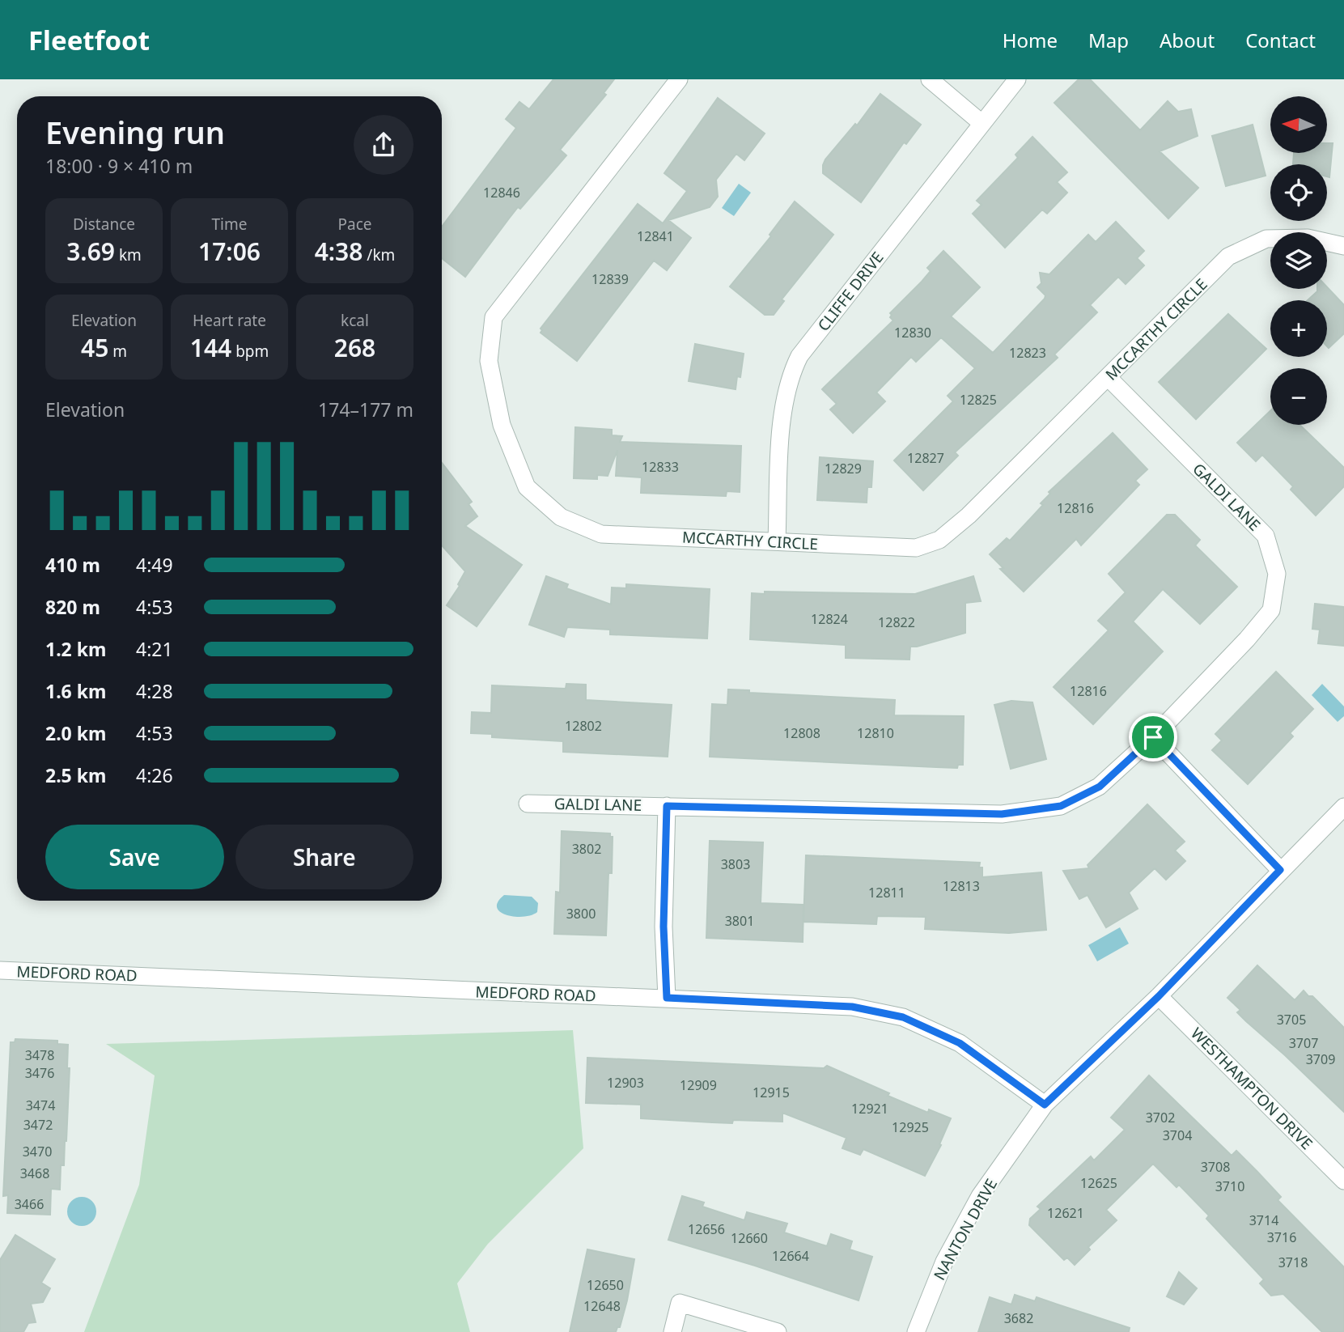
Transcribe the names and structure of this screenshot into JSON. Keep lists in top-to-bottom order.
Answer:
{
  "streets": {
    "street": [
      "CLIFFE DRIVE",
      "MCCARTHY CIRCLE",
      "GALDI LANE",
      "MEDFORD ROAD",
      "WESTHAMPTON DRIVE",
      "NANTON DRIVE"
    ]
  },
  "crossings": [
    ["CLIFFE DRIVE", "MCCARTHY CIRCLE"],
    ["MCCARTHY CIRCLE", "GALDI LANE"],
    ["MEDFORD ROAD", "NANTON DRIVE"],
    ["WESTHAMPTON DRIVE", "NANTON DRIVE"]
  ],
  "house_numbers": [
    "12846",
    "12841",
    "12839",
    "12830",
    "12823",
    "12825",
    "12827",
    "12833",
    "12829",
    "12816",
    "12824",
    "12822",
    "12816",
    "12802",
    "12808",
    "12810",
    "3802",
    "3803",
    "12813",
    "12811",
    "3800",
    "3801",
    "3705",
    "3707",
    "3478",
    "3709",
    "3476",
    "12903",
    "12909",
    "12915",
    "3474",
    "12921",
    "3702",
    "3472",
    "12925",
    "3704",
    "3470",
    "3708",
    "3468",
    "12625",
    "3710",
    "3466",
    "12621",
    "3714",
    "12656",
    "3716",
    "12660",
    "12664",
    "3718",
    "12650",
    "12648",
    "3682"
  ],
  "north": "left",
  "page": {
    "header": "Fleetfoot",
    "nav": [
      "Home",
      "Map",
      "About",
      "Contact"
    ],
    "map_buttons": ["+", "−"],
    "heading": ["Evening run", "18:00 · 9 × 410 m"],
    "stats": [
      ["Distance", "3.69 km"],
      ["Time", "17:06"],
      ["Pace", "4:38 /km"],
      ["Elevation", "45 m"],
      ["Heart rate", "144 bpm"],
      ["kcal", "268"]
    ],
    "chart": ["Elevation", "174–177 m"],
    "list": [
      {
        "name": "410 m",
        "note": "4:49"
      },
      {
        "name": "820 m",
        "note": "4:53"
      },
      {
        "name": "1.2 km",
        "note": "4:21"
      },
      {
        "name": "1.6 km",
        "note": "4:28"
      },
      {
        "name": "2.0 km",
        "note": "4:53"
      },
      {
        "name": "2.5 km",
        "note": "4:26"
      }
    ],
    "buttons": ["Save", "Share"]
  }
}
